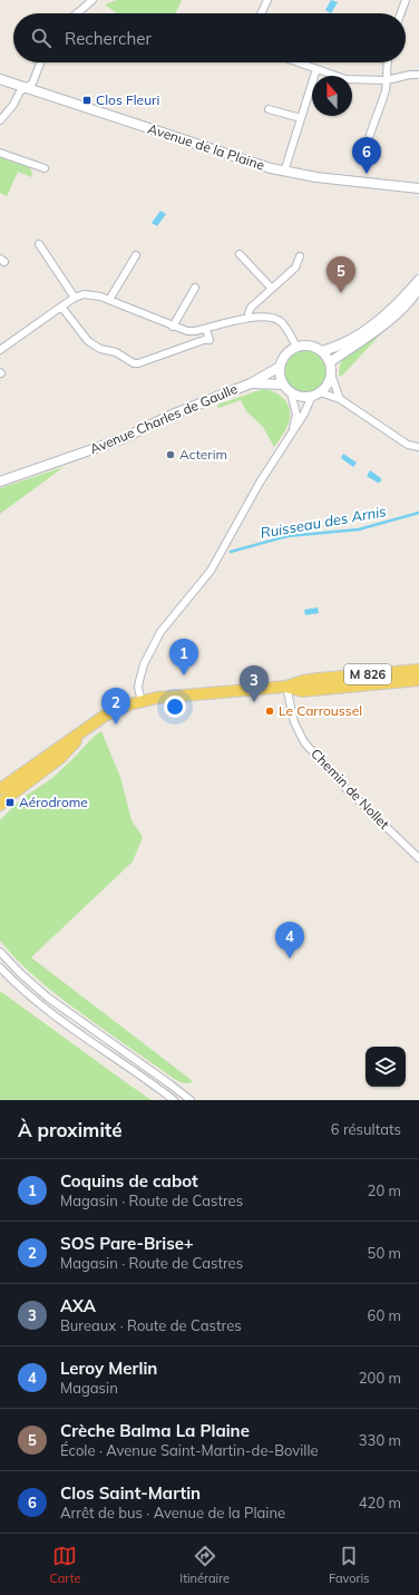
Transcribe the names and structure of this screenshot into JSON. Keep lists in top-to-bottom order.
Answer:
{
  "streets": {
    "main road": ["M 826"],
    "street": ["Avenue de la Plaine", "Avenue Charles de Gaulle", "Chemin de Nollet"]
  },
  "crossings": [
    ["M 826", "Chemin de Nollet"]
  ],
  "water": ["Ruisseau des Arnis"],
  "places": {
    "transit": ["Clos Fleuri", "Aérodrome"],
    "other": ["Acterim", "Le Carroussel"]
  },
  "north": "top",
  "page": {
    "search": "Rechercher",
    "pins": [
      "6",
      "5",
      "1",
      "3",
      "2",
      "4"
    ],
    "heading": ["À proximité", "6 résultats"],
    "list": [
      {
        "mark": "1",
        "name": "Coquins de cabot",
        "note": "Magasin · Route de Castres",
        "value": "20 m"
      },
      {
        "mark": "2",
        "name": "SOS Pare-Brise+",
        "note": "Magasin · Route de Castres",
        "value": "50 m"
      },
      {
        "mark": "3",
        "name": "AXA",
        "note": "Bureaux · Route de Castres",
        "value": "60 m"
      },
      {
        "mark": "4",
        "name": "Leroy Merlin",
        "note": "Magasin",
        "value": "200 m"
      },
      {
        "mark": "5",
        "name": "Crèche Balma La Plaine",
        "note": "École · Avenue Saint-Martin-de-Boville",
        "value": "330 m"
      },
      {
        "mark": "6",
        "name": "Clos Saint-Martin",
        "note": "Arrêt de bus · Avenue de la Plaine",
        "value": "420 m"
      }
    ],
    "nav": ["Carte", "Itinéraire", "Favoris"]
  }
}
